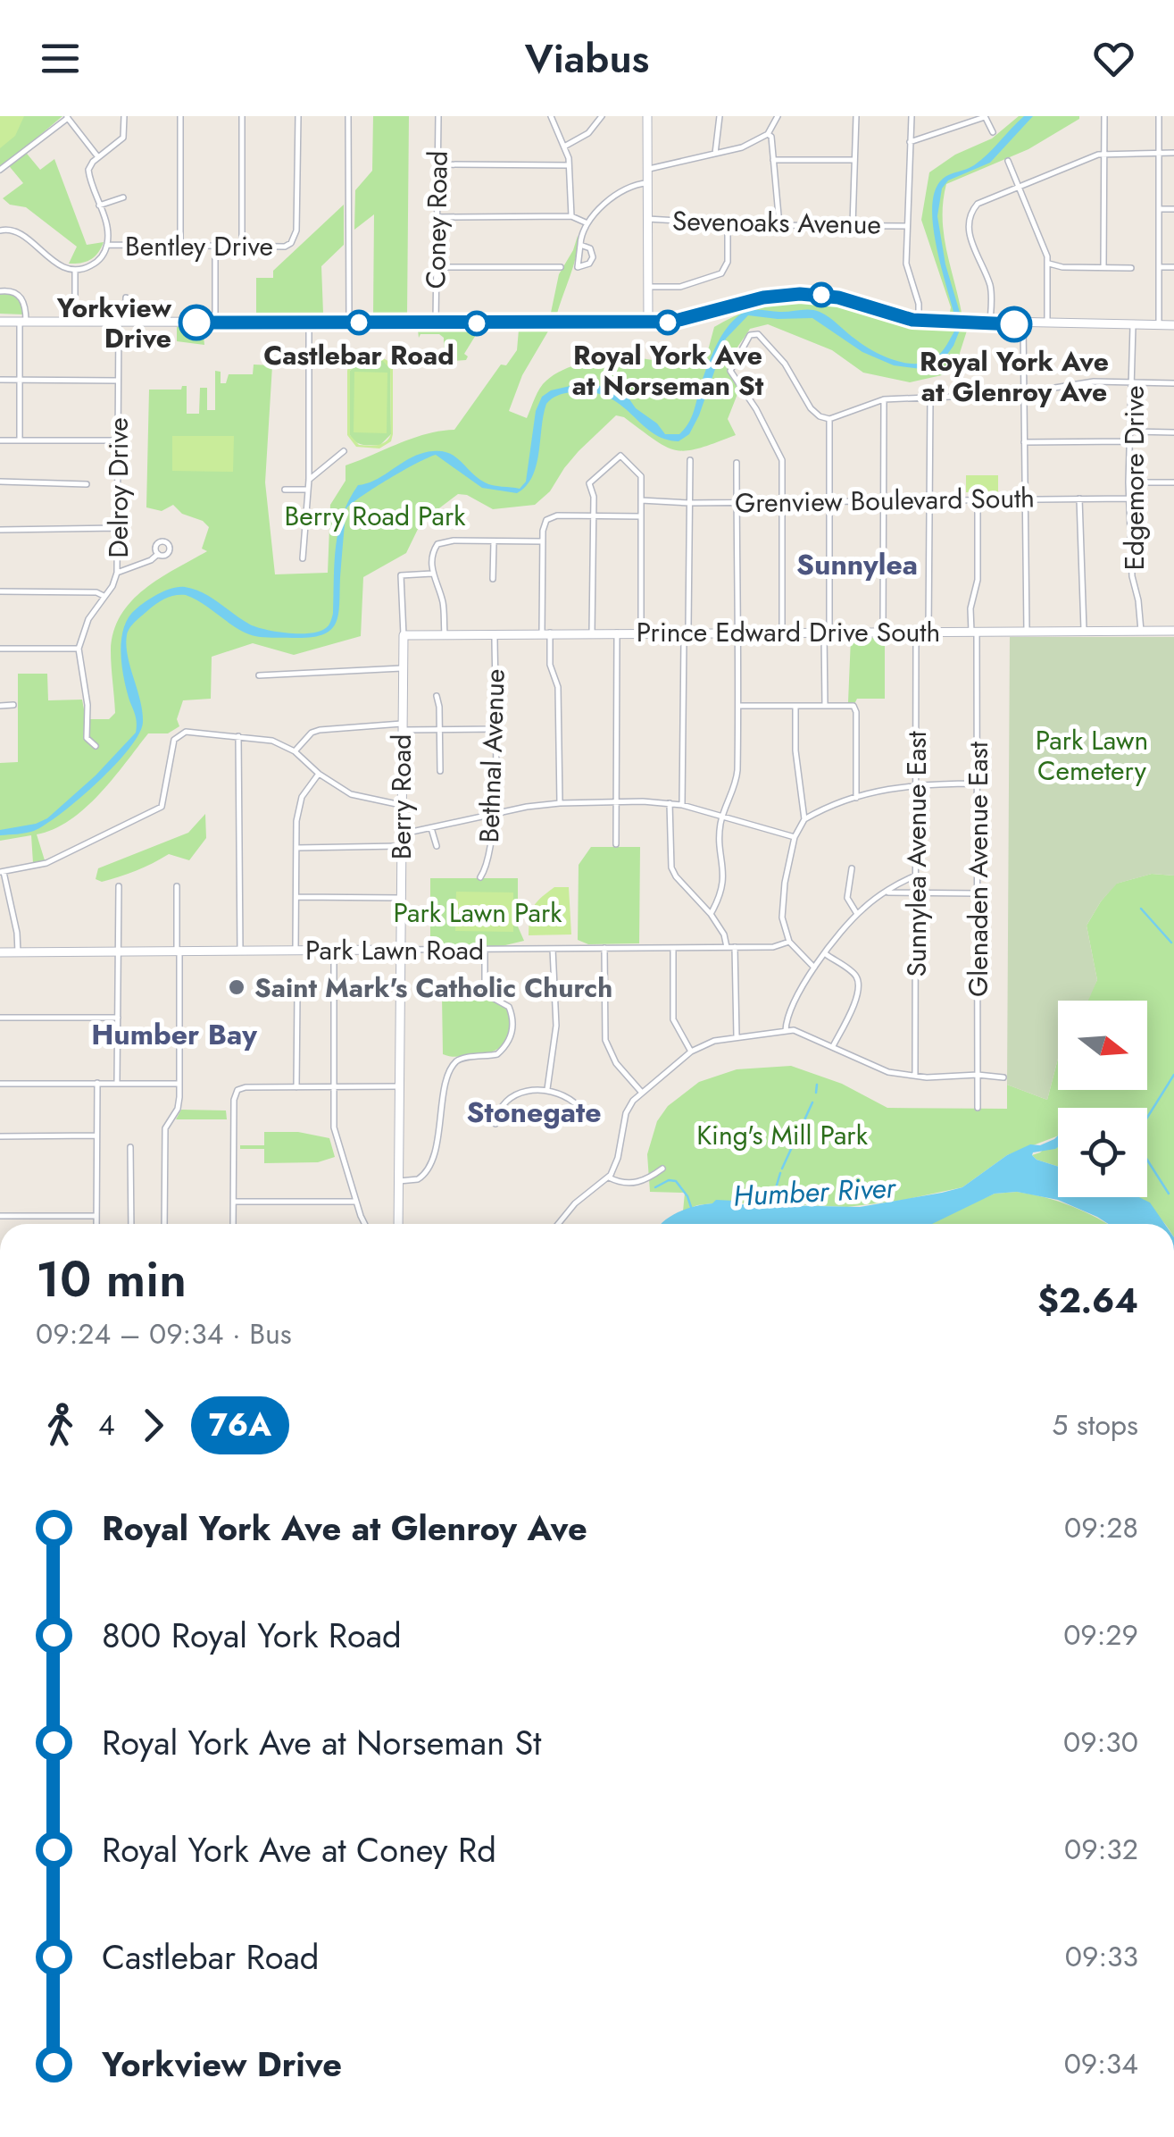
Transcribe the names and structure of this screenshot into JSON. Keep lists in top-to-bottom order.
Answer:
{
  "streets": {
    "street": [
      "Coney Road",
      "Sevenoaks Avenue",
      "Bentley Drive",
      "Edgemore Drive",
      "Delroy Drive",
      "Grenview Boulevard South",
      "Prince Edward Drive South",
      "Bethnal Avenue",
      "Berry Road",
      "Sunnylea Avenue East",
      "Glenaden Avenue East",
      "Park Lawn Road"
    ]
  },
  "crossings": [
    ["Edgemore Drive", "Grenview Boulevard South"],
    ["Edgemore Drive", "Prince Edward Drive South"],
    ["Grenview Boulevard South", "Glenaden Avenue East"],
    ["Prince Edward Drive South", "Bethnal Avenue"],
    ["Prince Edward Drive South", "Berry Road"],
    ["Prince Edward Drive South", "Sunnylea Avenue East"],
    ["Prince Edward Drive South", "Glenaden Avenue East"],
    ["Berry Road", "Park Lawn Road"]
  ],
  "districts": ["Sunnylea", "Humber Bay", "Stonegate"],
  "water": ["Humber River"],
  "parks": [
    "Berry Road Park",
    "Park Lawn Cemetery",
    "Park Lawn Park",
    "King's Mill Park"
  ],
  "places": [
    "Yorkview Drive",
    "Castlebar Road",
    "Royal York Ave at Norseman St",
    "Royal York Ave at Glenroy Ave",
    "Saint Mark's Catholic Church"
  ],
  "lines": ["bus line 76A"],
  "north": "right",
  "page": {
    "header": "Viabus",
    "heading": ["10 min", "09:24 – 09:34 · Bus", "$2.64"],
    "legs": ["4", "76A", "5 stops"],
    "list": [
      {
        "name": "Royal York Ave at Glenroy Ave",
        "value": "09:28"
      },
      {
        "name": "800 Royal York Road",
        "value": "09:29"
      },
      {
        "name": "Royal York Ave at Norseman St",
        "value": "09:30"
      },
      {
        "name": "Royal York Ave at Coney Rd",
        "value": "09:32"
      },
      {
        "name": "Castlebar Road",
        "value": "09:33"
      },
      {
        "name": "Yorkview Drive",
        "value": "09:34"
      }
    ]
  }
}
